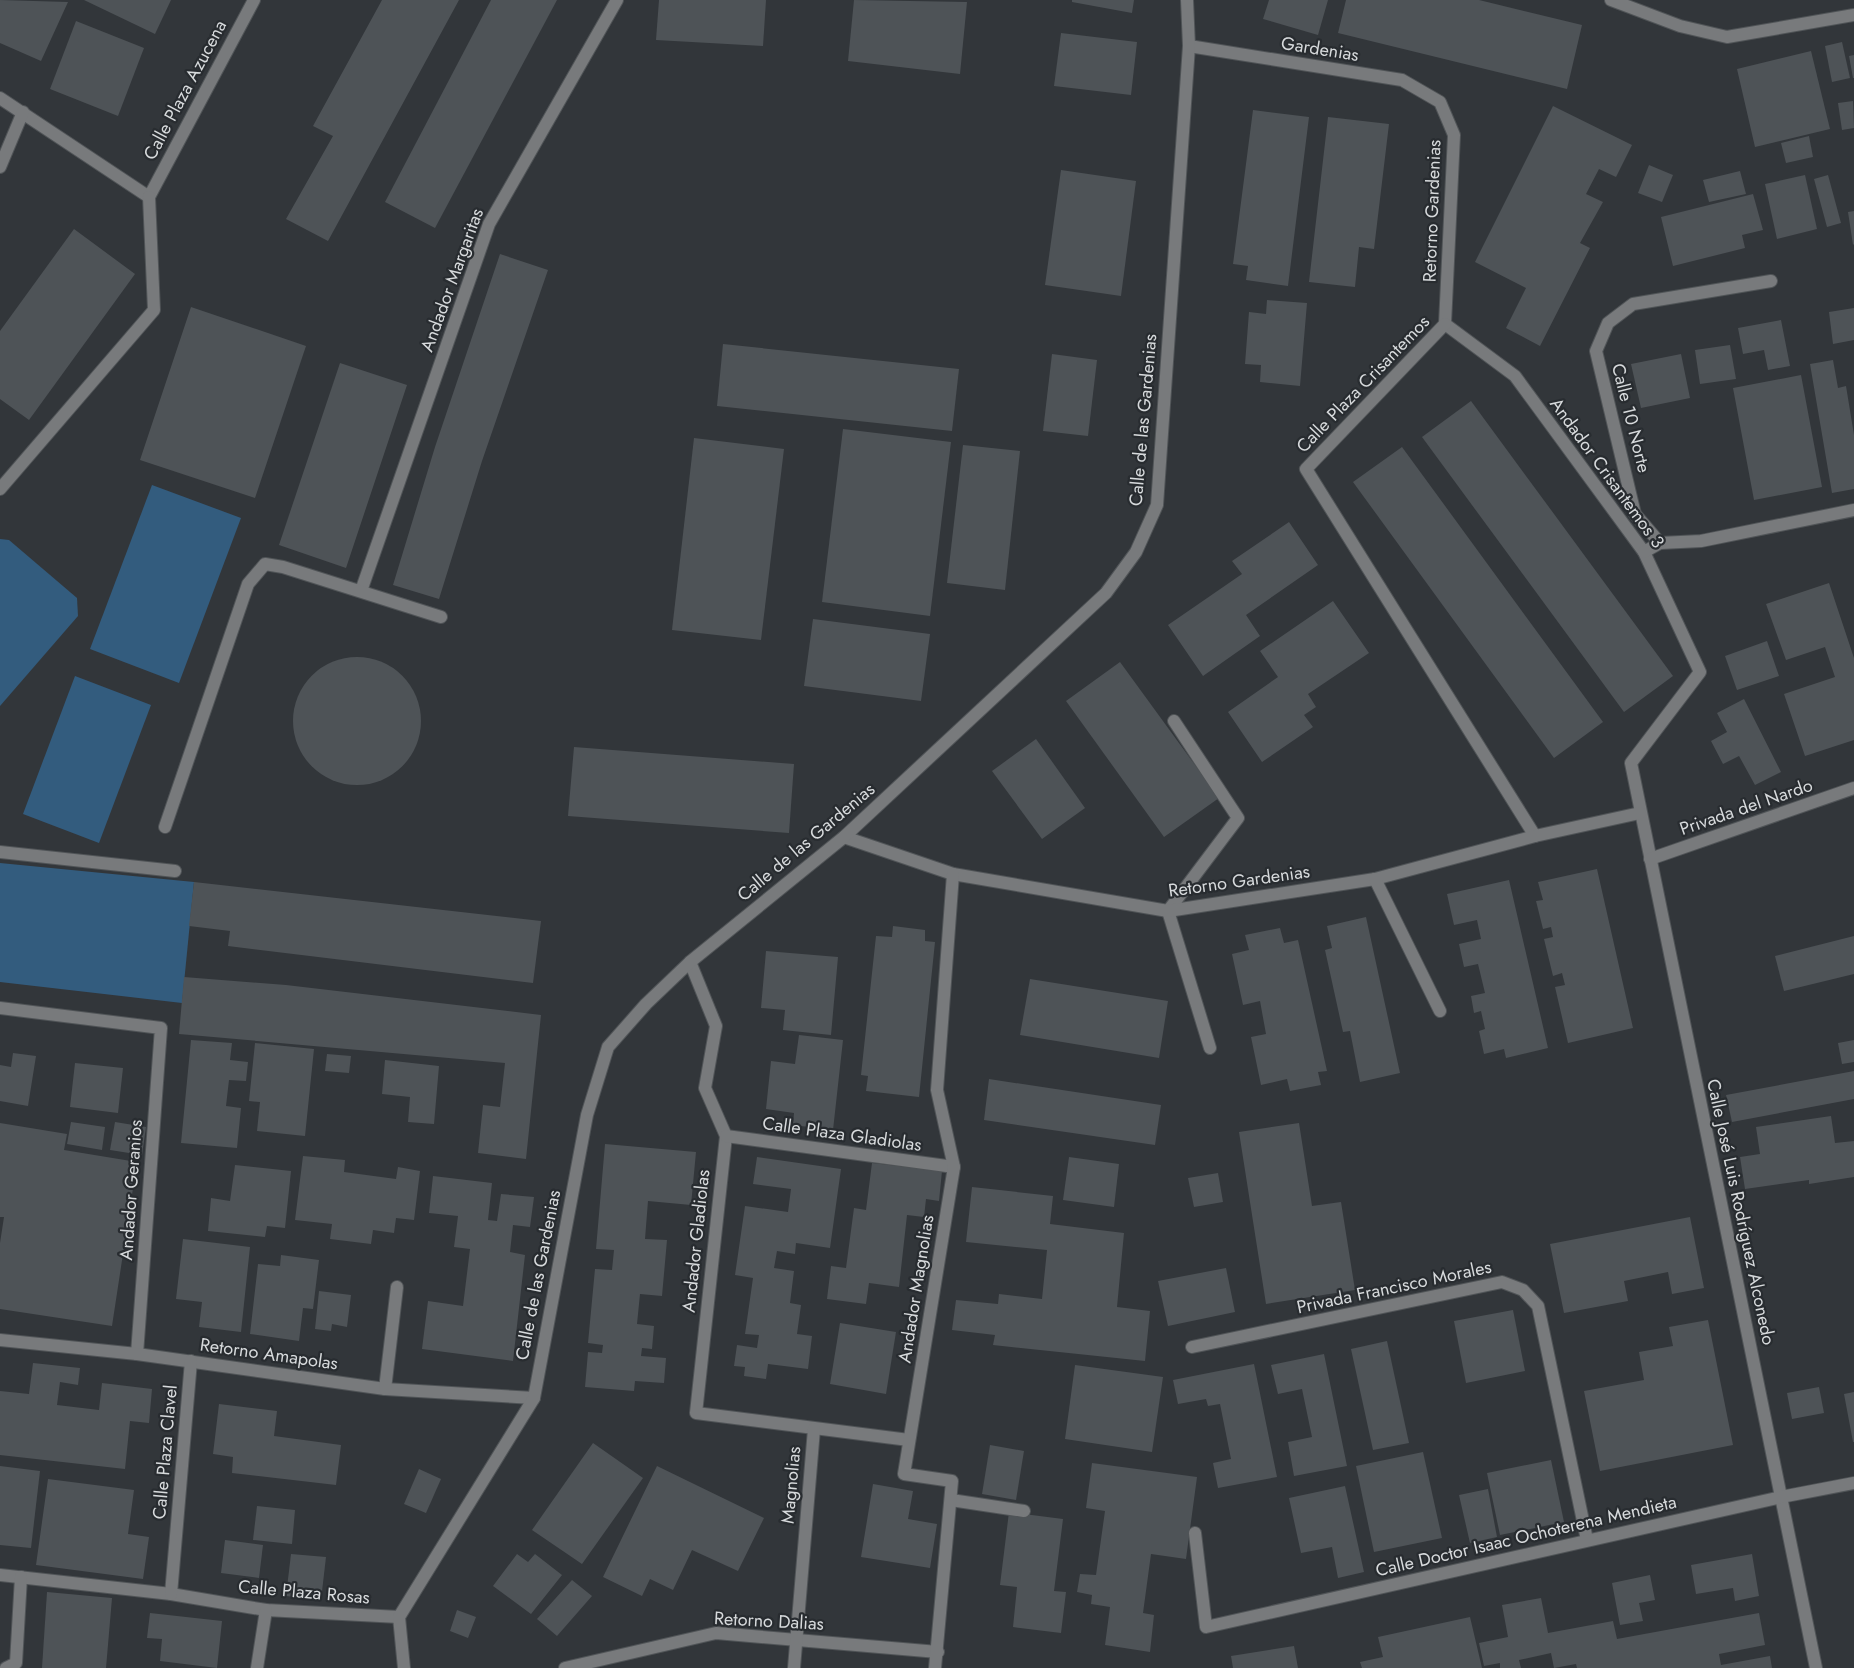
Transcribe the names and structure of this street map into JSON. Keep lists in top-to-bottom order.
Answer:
{
  "streets": {
    "street": [
      "Gardenias",
      "Calle Plaza Azucena",
      "Retorno Gardenias",
      "Andador Margaritas",
      "Calle Plaza Crisantemos",
      "Calle 10 Norte",
      "Calle de las Gardenias",
      "Andador Crisantemos 3",
      "Privada del Nardo",
      "Calle Plaza Gladiolas",
      "Andador Geranios",
      "Calle José Luis Rodríguez Alconedo",
      "Andador Gladiolas",
      "Privada Francisco Morales",
      "Andador Magnolias",
      "Retorno Amapolas",
      "Calle Plaza Clavel",
      "Magnolias",
      "Calle Doctor Isaac Ochoterena Mendieta",
      "Calle Plaza Rosas",
      "Retorno Dalias"
    ]
  },
  "crossings": [
    ["Gardenias", "Retorno Gardenias"],
    ["Gardenias", "Calle de las Gardenias"],
    ["Retorno Gardenias", "Calle Plaza Crisantemos"],
    ["Retorno Gardenias", "Calle de las Gardenias"],
    ["Retorno Gardenias", "Andador Crisantemos 3"],
    ["Retorno Gardenias", "Calle José Luis Rodríguez Alconedo"],
    ["Retorno Gardenias", "Andador Magnolias"],
    ["Calle Plaza Crisantemos", "Andador Crisantemos 3"],
    ["Calle de las Gardenias", "Andador Gladiolas"],
    ["Calle de las Gardenias", "Retorno Amapolas"],
    ["Calle de las Gardenias", "Calle Plaza Rosas"],
    ["Andador Crisantemos 3", "Calle José Luis Rodríguez Alconedo"],
    ["Privada del Nardo", "Calle José Luis Rodríguez Alconedo"],
    ["Calle Plaza Gladiolas", "Andador Gladiolas"],
    ["Calle Plaza Gladiolas", "Andador Magnolias"],
    ["Andador Geranios", "Retorno Amapolas"],
    ["Calle José Luis Rodríguez Alconedo", "Calle Doctor Isaac Ochoterena Mendieta"],
    ["Andador Gladiolas", "Magnolias"],
    ["Privada Francisco Morales", "Calle Doctor Isaac Ochoterena Mendieta"],
    ["Andador Magnolias", "Magnolias"],
    ["Retorno Amapolas", "Calle Plaza Clavel"],
    ["Calle Plaza Clavel", "Calle Plaza Rosas"],
    ["Magnolias", "Retorno Dalias"]
  ]
}
